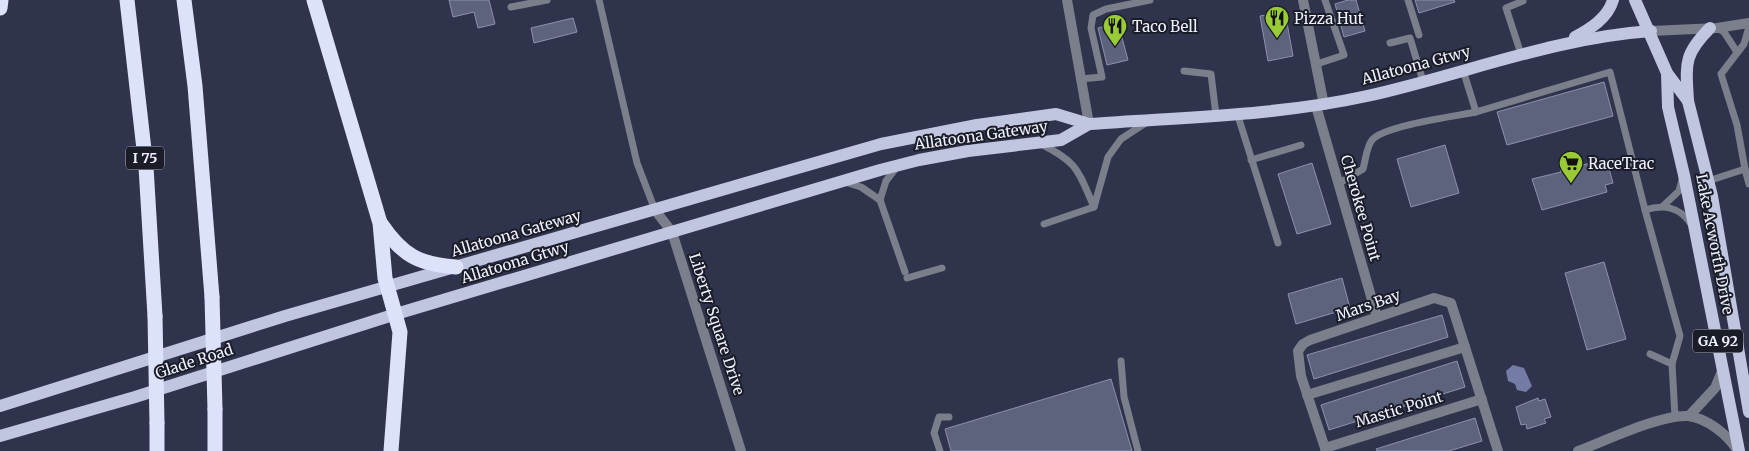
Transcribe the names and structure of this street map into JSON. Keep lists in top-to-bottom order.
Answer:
{
  "streets": {
    "highway": ["I 75"],
    "main road": [
      "Allatoona Gtwy",
      "Allatoona Gateway",
      "Lake Acworth Drive",
      "GA 92",
      "Glade Road"
    ],
    "street": [
      "Cherokee Point",
      "Mars Bay",
      "Liberty Square Drive",
      "Mastic Point"
    ]
  },
  "crossings": [
    ["Allatoona Gtwy", "Allatoona Gateway"],
    ["Allatoona Gtwy", "Cherokee Point"],
    ["Allatoona Gtwy", "Lake Acworth Drive"],
    ["Allatoona Gtwy", "Glade Road"],
    ["Allatoona Gateway", "Liberty Square Drive"],
    ["Allatoona Gateway", "Glade Road"],
    ["Cherokee Point", "Mars Bay"]
  ],
  "places": {
    "restaurant": ["Pizza Hut", "Taco Bell"],
    "supermarket": ["RaceTrac"]
  }
}
